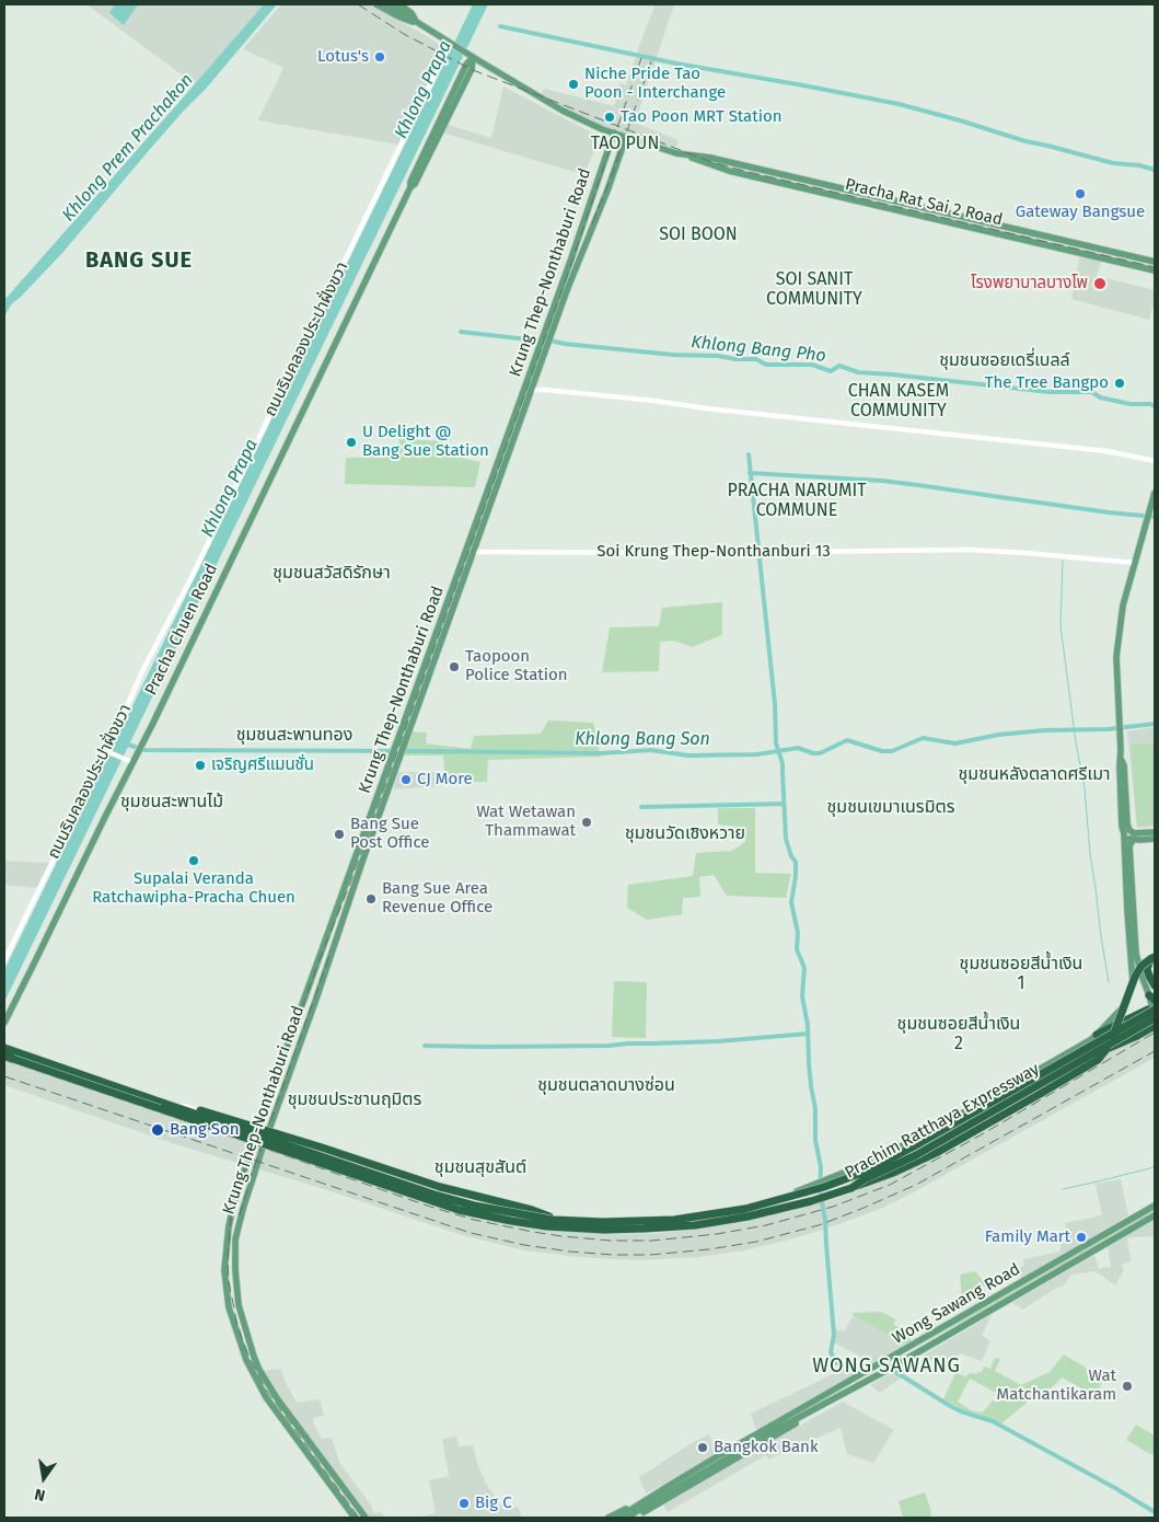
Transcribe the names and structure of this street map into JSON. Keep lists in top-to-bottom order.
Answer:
{
  "streets": {
    "highway": ["Prachim Ratthaya Expressway"],
    "main road": [
      "Pracha Rat Sai 2 Road",
      "Krung Thep-Nonthaburi Road",
      "Pracha Chuen Road",
      "Wong Sawang Road"
    ],
    "street": ["ถนนริมคลองประปาฝั่งขวา", "Soi Krung Thep-Nonthanburi 13"]
  },
  "crossings": [
    ["Pracha Rat Sai 2 Road", "Krung Thep-Nonthaburi Road"],
    ["Pracha Rat Sai 2 Road", "ถนนริมคลองประปาฝั่งขวา"],
    ["Pracha Rat Sai 2 Road", "Pracha Chuen Road"],
    ["Krung Thep-Nonthaburi Road", "Soi Krung Thep-Nonthanburi 13"]
  ],
  "districts": [
    "TAO PUN",
    "SOI BOON",
    "BANG SUE",
    "SOI SANIT COMMUNITY",
    "ชุมชนซอยเดรี่เบลล์",
    "CHAN KASEM COMMUNITY",
    "PRACHA NARUMIT COMMUNE",
    "ชุมชนสวัสดิรักษา",
    "ชุมชนสะพานทอง",
    "ชุมชนหลังตลาดศรีเมา",
    "ชุมชนสะพานไม้",
    "ชุมชนเขมาเนรมิตร",
    "ชุมชนวัดเชิงหวาย",
    "ชุมชนซอยสีน้ำเงิน 1",
    "ชุมชนซอยสีน้ำเงิน 2",
    "ชุมชนตลาดบางซ่อน",
    "ชุมชนประชานฤมิตร",
    "ชุมชนสุขสันต์",
    "WONG SAWANG"
  ],
  "water": [
    "Khlong Prapa",
    "Khlong Prem Prachakon",
    "Khlong Bang Pho",
    "Khlong Bang Son"
  ],
  "places": [
    "Lotus's",
    "Niche Pride Tao Poon - Interchange",
    "Tao Poon MRT Station",
    "Gateway Bangsue",
    "โรงพยาบาลบางโพ",
    "The Tree Bangpo",
    "U Delight @ Bang Sue Station",
    "Taopoon Police Station",
    "เจริญศรีแมนชั่น",
    "CJ More",
    "Wat Wetawan Thammawat",
    "Bang Sue Post Office",
    "Supalai Veranda Ratchawipha-Pracha Chuen",
    "Bang Sue Area Revenue Office",
    "Bang Son",
    "Family Mart",
    "Wat Matchantikaram",
    "Bangkok Bank",
    "Big C"
  ],
  "north": "bottom"
}
